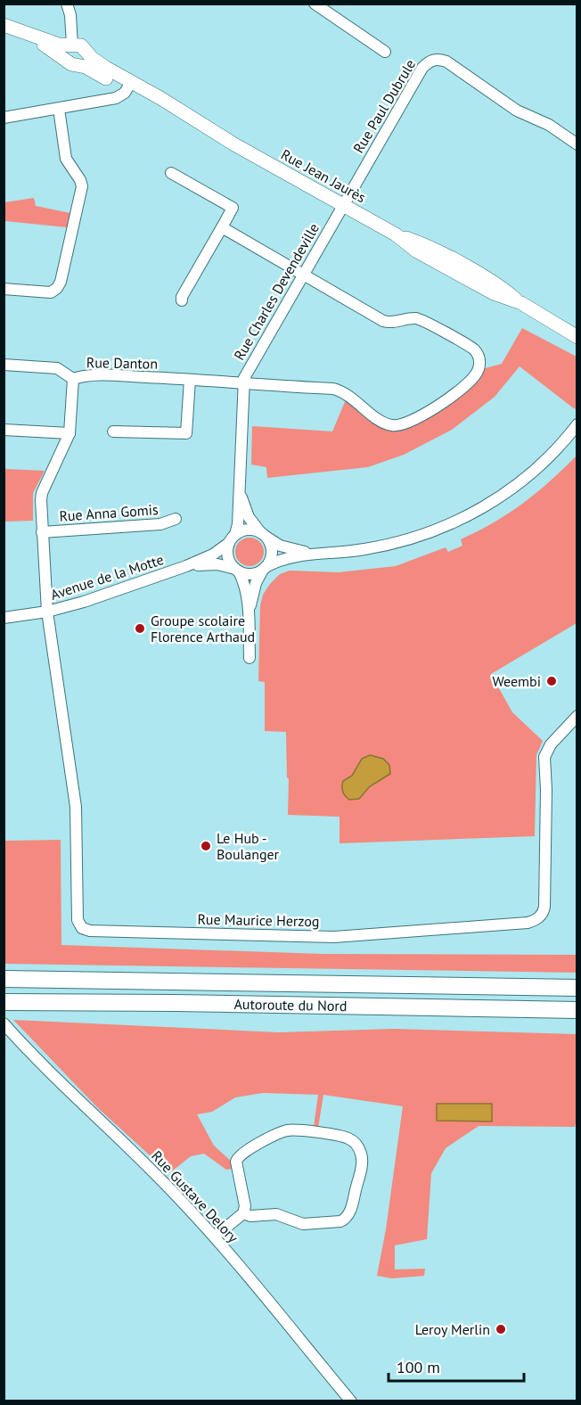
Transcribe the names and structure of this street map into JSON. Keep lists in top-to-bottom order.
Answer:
{
  "streets": {
    "highway": ["Autoroute du Nord"],
    "main road": ["Rue Jean Jaurès"],
    "street": [
      "Rue Paul Dubrule",
      "Rue Charles Devendeville",
      "Rue Danton",
      "Rue Anna Gomis",
      "Avenue de la Motte",
      "Rue Maurice Herzog",
      "Rue Gustave Delory"
    ]
  },
  "crossings": [
    ["Rue Paul Dubrule", "Rue Jean Jaurès"],
    ["Rue Paul Dubrule", "Rue Charles Devendeville"],
    ["Rue Jean Jaurès", "Rue Charles Devendeville"],
    ["Rue Charles Devendeville", "Rue Danton"],
    ["Rue Charles Devendeville", "Avenue de la Motte"],
    ["Rue Anna Gomis", "Rue Maurice Herzog"],
    ["Avenue de la Motte", "Rue Maurice Herzog"]
  ],
  "places": [
    "Groupe scolaire Florence Arthaud",
    "Weembi",
    "Le Hub - Boulanger",
    "Leroy Merlin"
  ],
  "scale_bar": "100 m"
}
